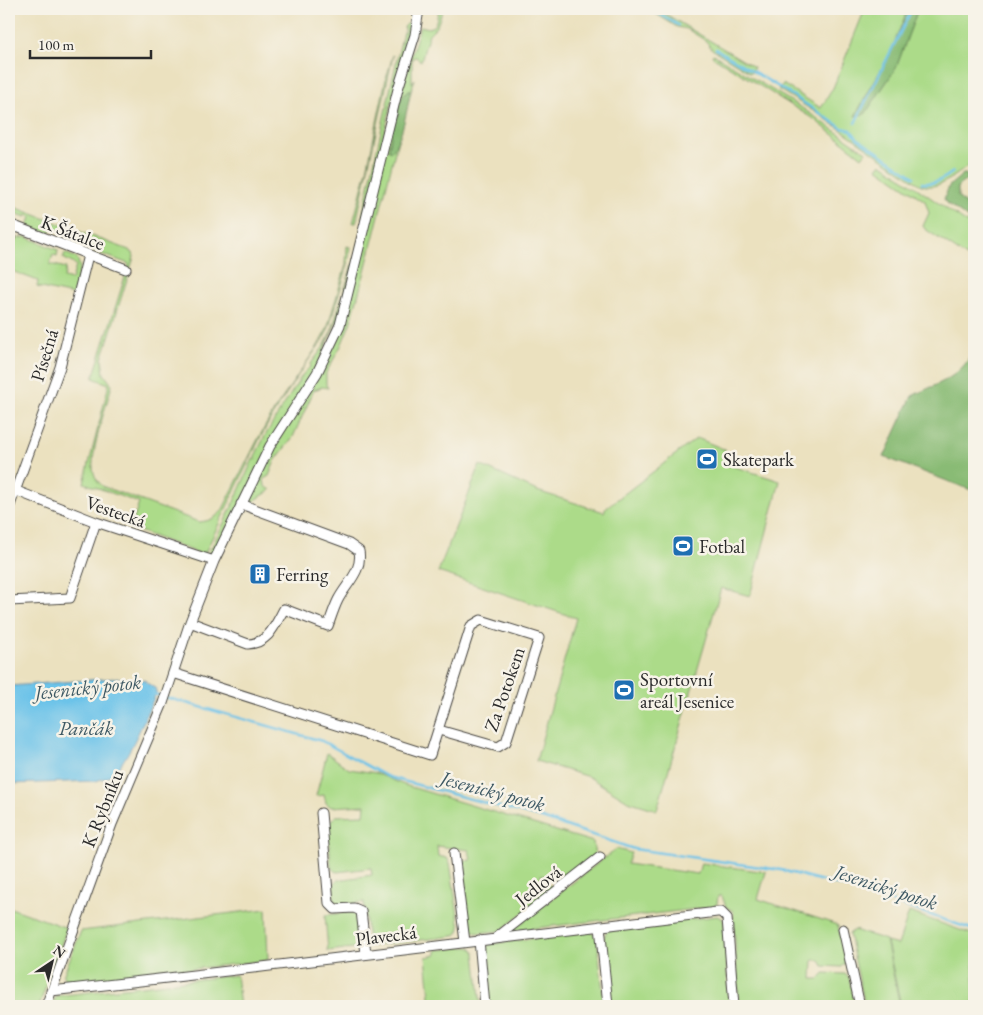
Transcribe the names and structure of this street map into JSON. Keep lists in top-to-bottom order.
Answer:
{
  "streets": {
    "street": [
      "K Šátalce",
      "Písečná",
      "Vestecká",
      "Za Potokem",
      "K Rybníku",
      "Jedlová",
      "Plavecká"
    ]
  },
  "crossings": [
    ["K Šátalce", "Písečná"],
    ["Písečná", "Vestecká"],
    ["Vestecká", "K Rybníku"],
    ["Za Potokem", "K Rybníku"],
    ["K Rybníku", "Plavecká"],
    ["Jedlová", "Plavecká"]
  ],
  "water": ["Jesenický potok", "Pančák"],
  "places": {
    "sports": ["Skatepark", "Fotbal", "Sportovní areál Jesenice"],
    "building": ["Ferring"]
  },
  "scale_bar": "100 m",
  "north": "top right"
}
